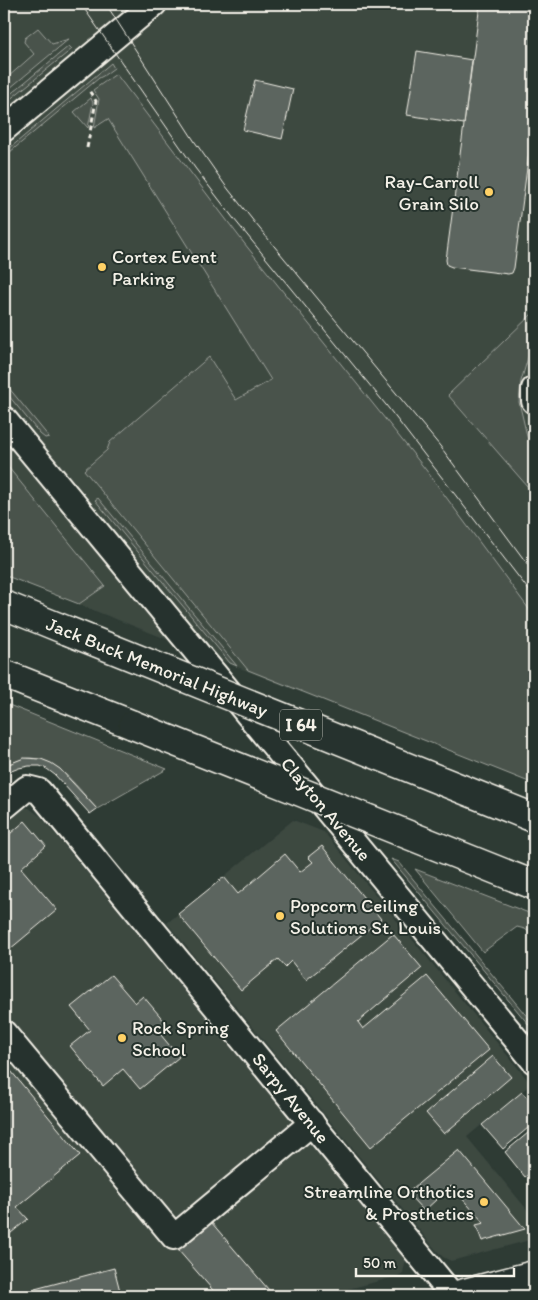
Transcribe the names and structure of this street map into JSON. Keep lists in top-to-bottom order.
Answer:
{
  "streets": {
    "main road": ["Jack Buck Memorial Highway", "I 64"],
    "street": ["Clayton Avenue", "Sarpy Avenue"]
  },
  "places": [
    "Ray-Carroll Grain Silo",
    "Cortex Event Parking",
    "Popcorn Ceiling Solutions St. Louis",
    "Rock Spring School",
    "Streamline Orthotics & Prosthetics"
  ],
  "scale_bar": "50 m"
}
